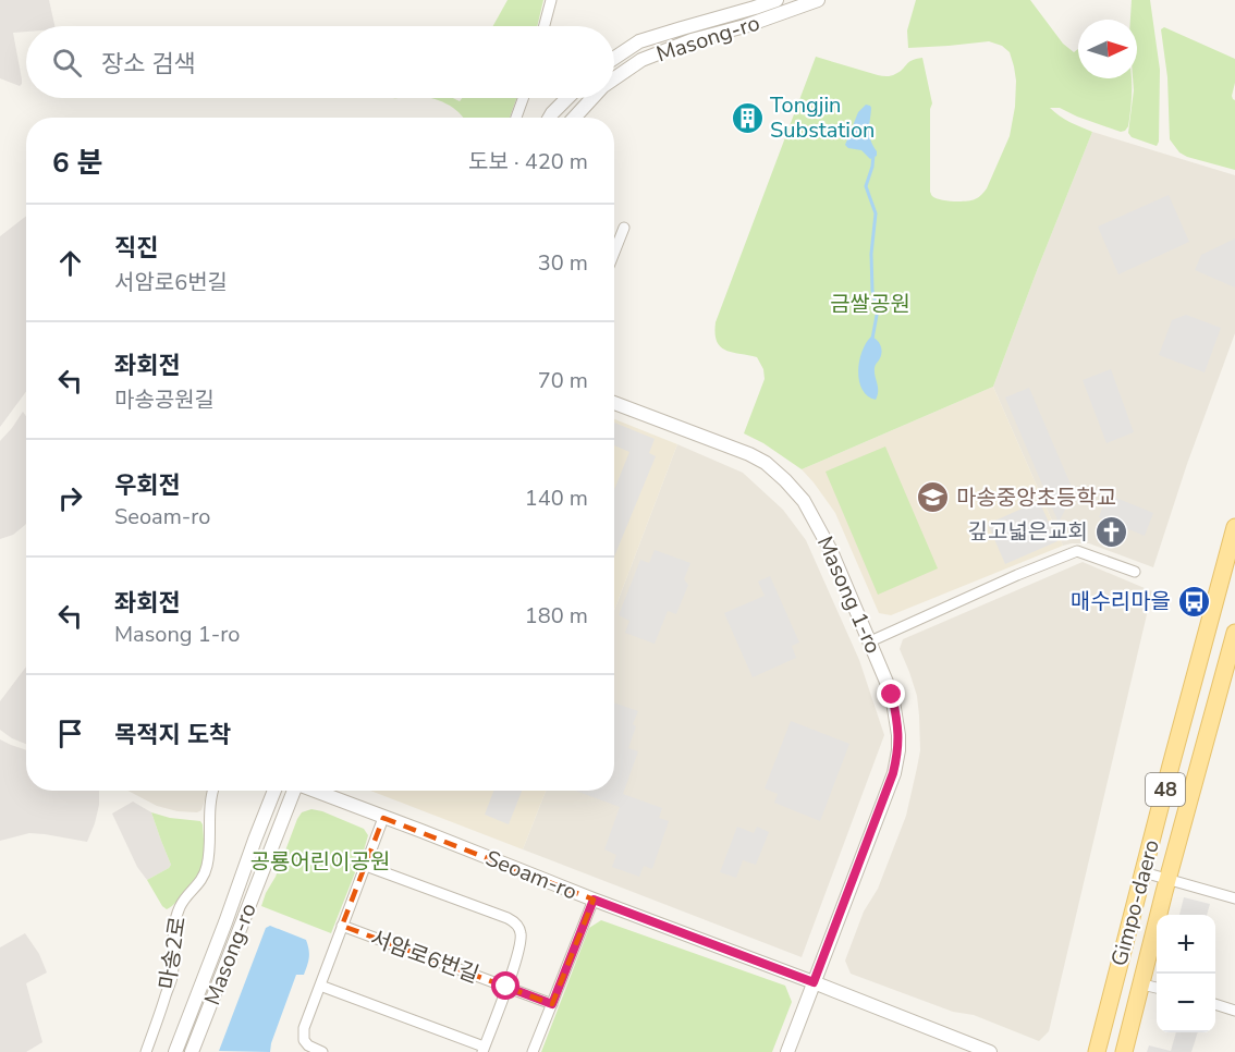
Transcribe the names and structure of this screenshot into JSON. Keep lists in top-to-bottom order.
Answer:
{
  "streets": {
    "main road": ["48", "Gimpo-daero"],
    "street": [
      "Masong-ro",
      "Masong 1-ro",
      "Seoam-ro",
      "마송2로",
      "서암로6번길"
    ]
  },
  "crossings": [
    ["Masong 1-ro", "Seoam-ro"],
    ["Seoam-ro", "서암로6번길"]
  ],
  "parks": ["금쌀공원", "공룡어린이공원"],
  "places": {
    "building": ["Tongjin Substation"],
    "school or university": ["마송중앙초등학교"],
    "church": ["깊고넓은교회"],
    "bus stop": ["매수리마을"]
  },
  "north": "right",
  "page": {
    "search": "장소 검색",
    "heading": ["6 분", "도보 · 420 m"],
    "list": [
      ["직진", "서암로6번길", "30 m"],
      ["좌회전", "마송공원길", "70 m"],
      ["우회전", "Seoam-ro", "140 m"],
      ["좌회전", "Masong 1-ro", "180 m"],
      "목적지 도착"
    ],
    "map_buttons": ["+", "−"]
  }
}
